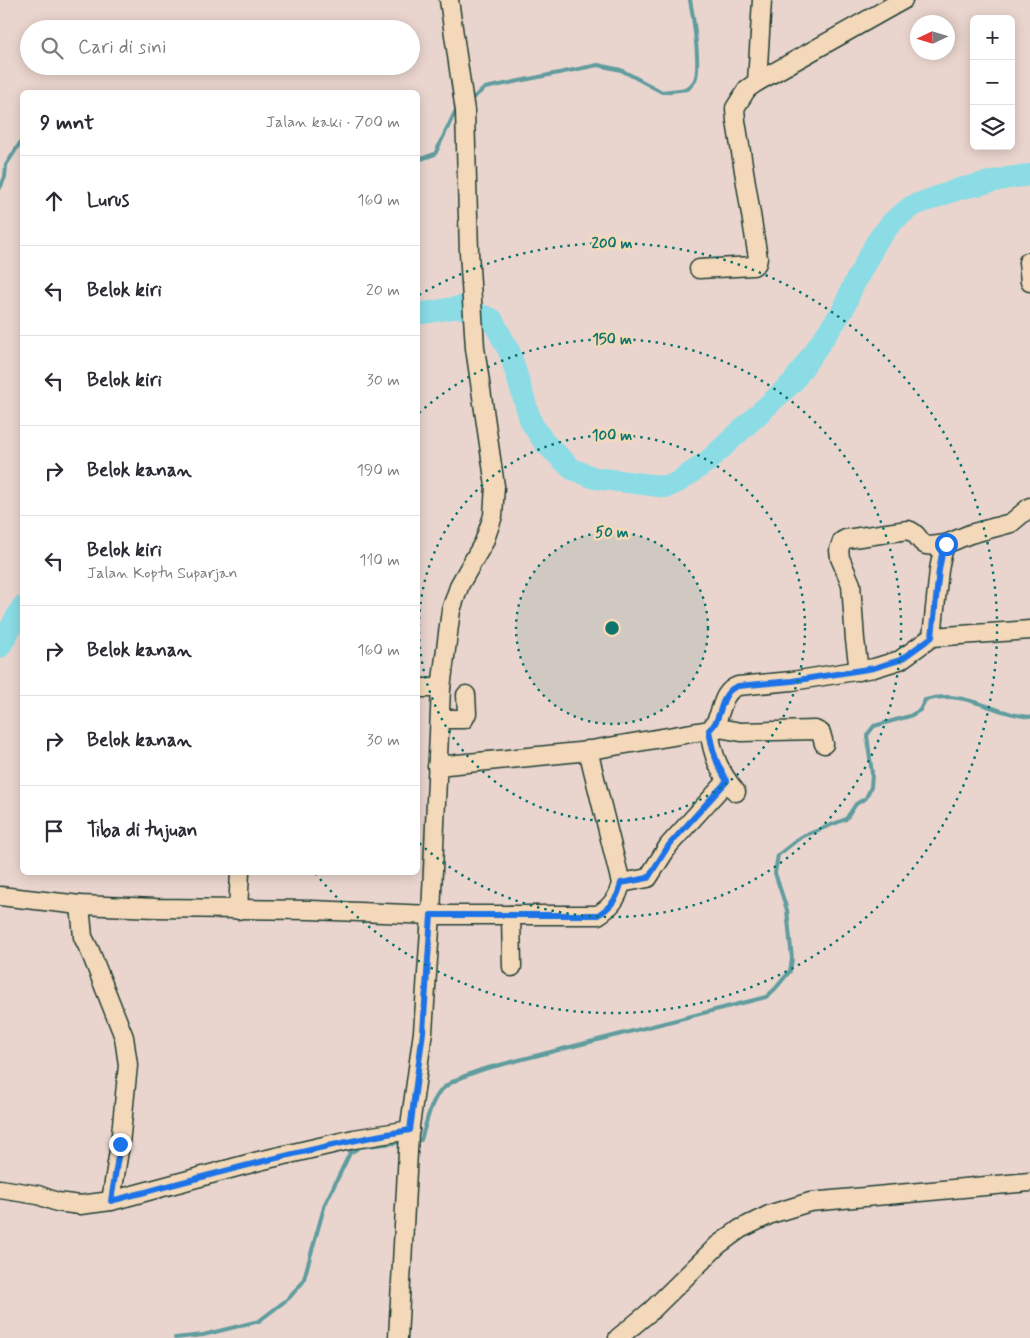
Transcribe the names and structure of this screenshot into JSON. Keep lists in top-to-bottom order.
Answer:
{
  "north": "left",
  "page": {
    "map_buttons": ["+", "−"],
    "search": "Cari di sini",
    "heading": ["9 mnt", "Jalan kaki · 700 m"],
    "list": [
      ["Lurus", "160 m"],
      ["Belok kiri", "20 m"],
      ["Belok kiri", "30 m"],
      ["Belok kanan", "190 m"],
      ["Belok kiri", "Jalan Koptu Suparjan", "110 m"],
      ["Belok kanan", "160 m"],
      ["Belok kanan", "30 m"],
      "Tiba di tujuan"
    ]
  },
  "rings": [
    "200 m",
    "150 m",
    "100 m",
    "50 m"
  ]
}
